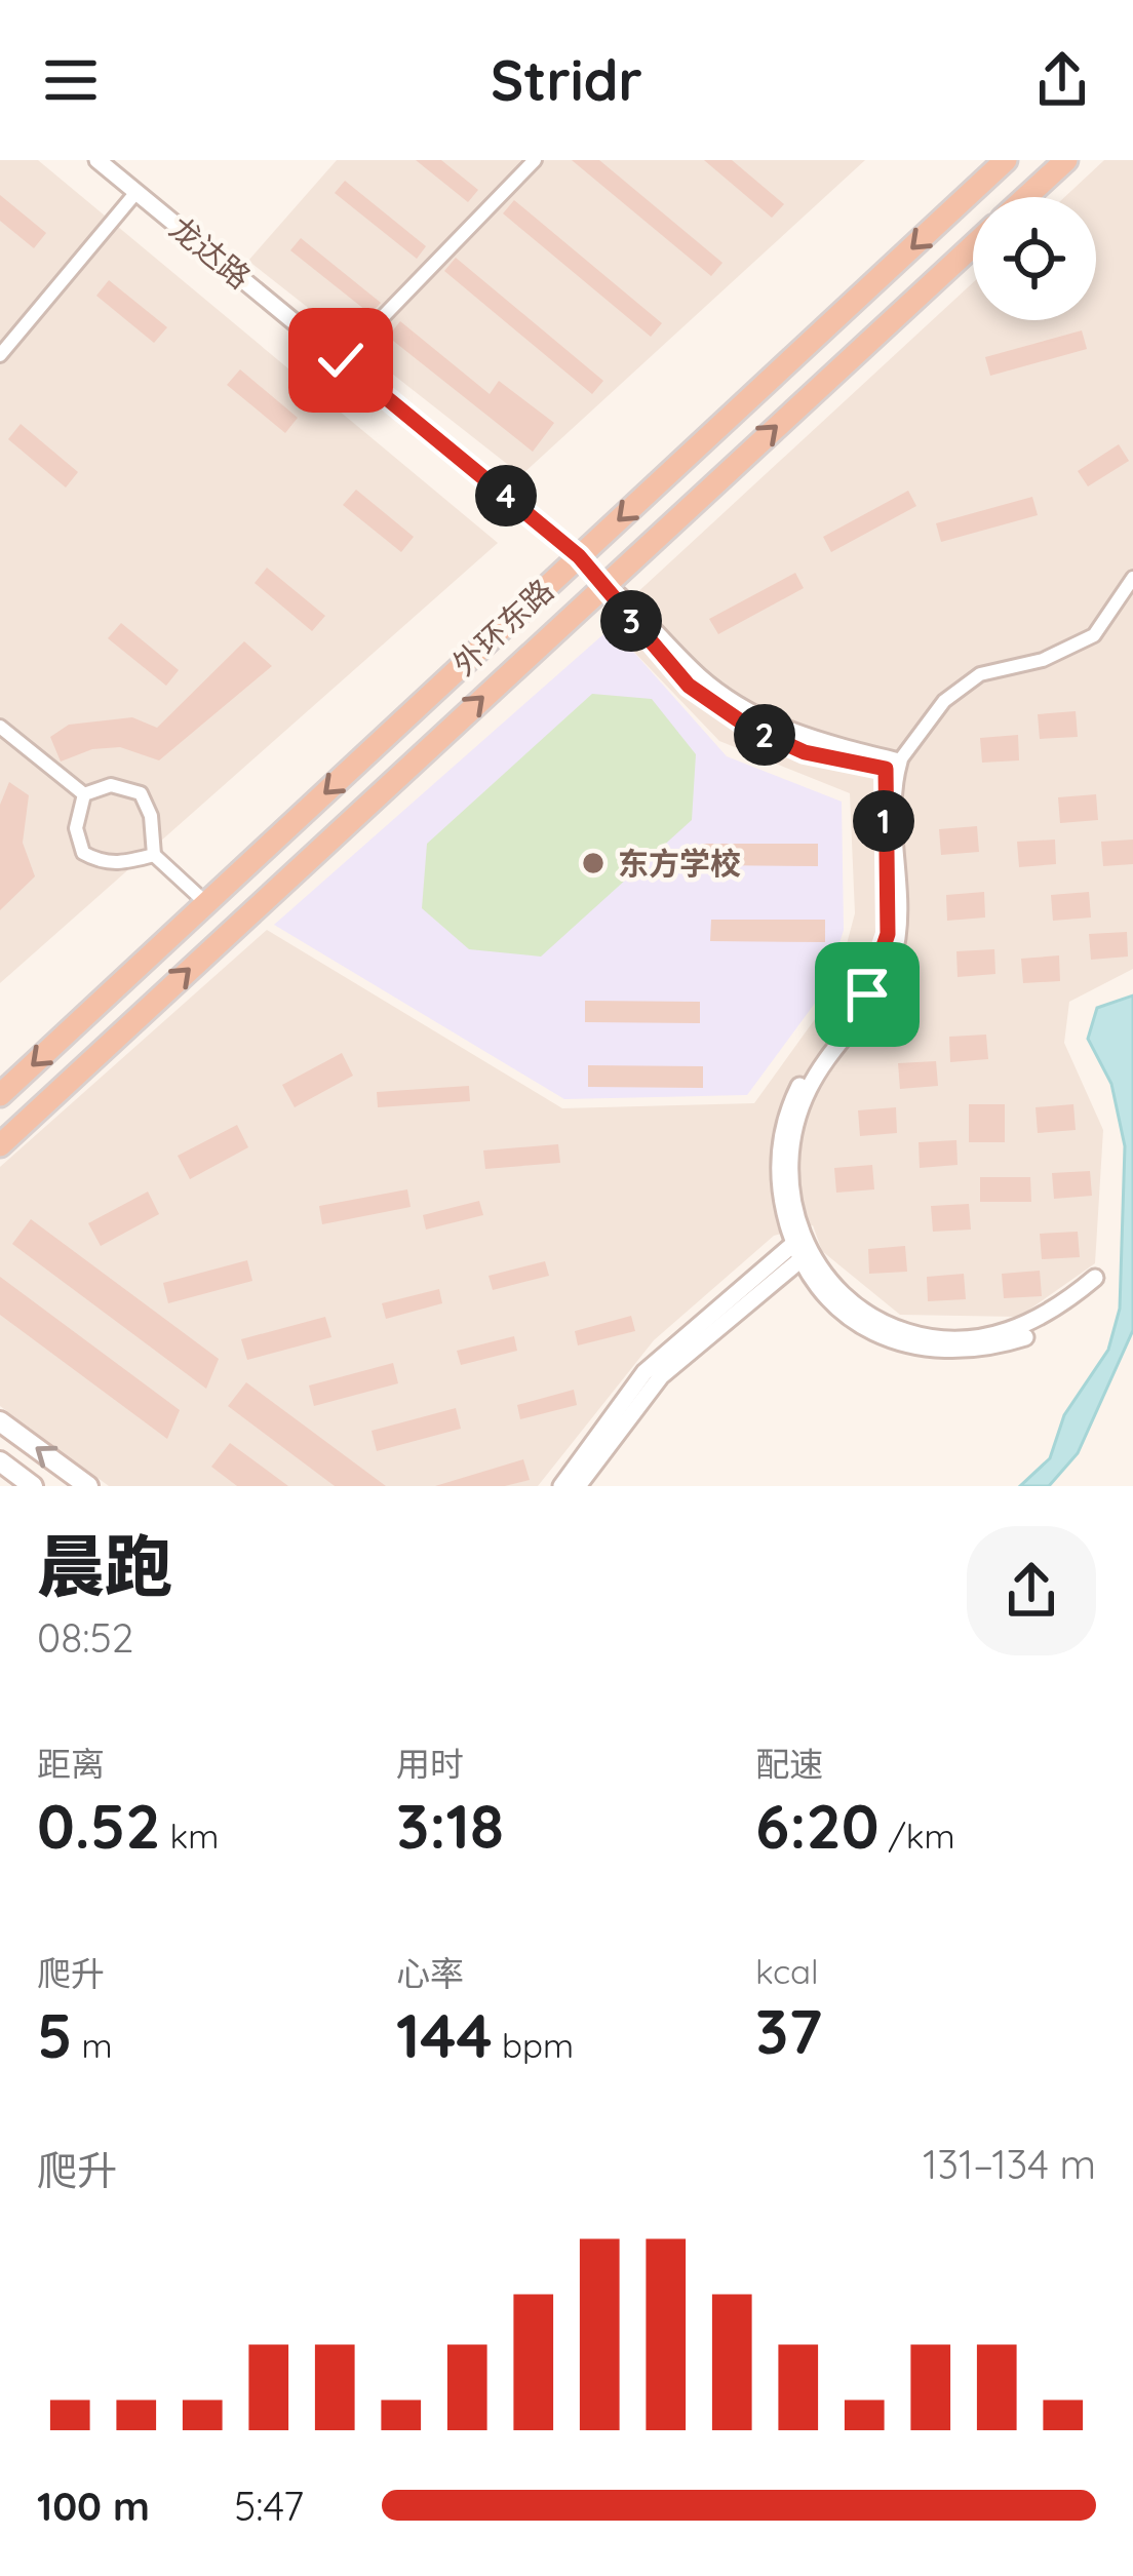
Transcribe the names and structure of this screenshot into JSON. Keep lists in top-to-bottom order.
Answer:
{
  "streets": {
    "highway": ["外环东路"],
    "street": ["龙达路"]
  },
  "crossings": [
    ["龙达路", "外环东路"]
  ],
  "places": ["东方学校"],
  "page": {
    "header": "Stridr",
    "pins": [
      "4",
      "3",
      "2",
      "1"
    ],
    "heading": ["晨跑", "08:52"],
    "stats": [
      ["距离", "0.52 km"],
      ["用时", "3:18"],
      ["配速", "6:20 /km"],
      ["爬升", "5 m"],
      ["心率", "144 bpm"],
      ["kcal", "37"]
    ],
    "chart": ["爬升", "131–134 m"],
    "list": [
      {
        "name": "100 m",
        "note": "5:47"
      }
    ]
  }
}
